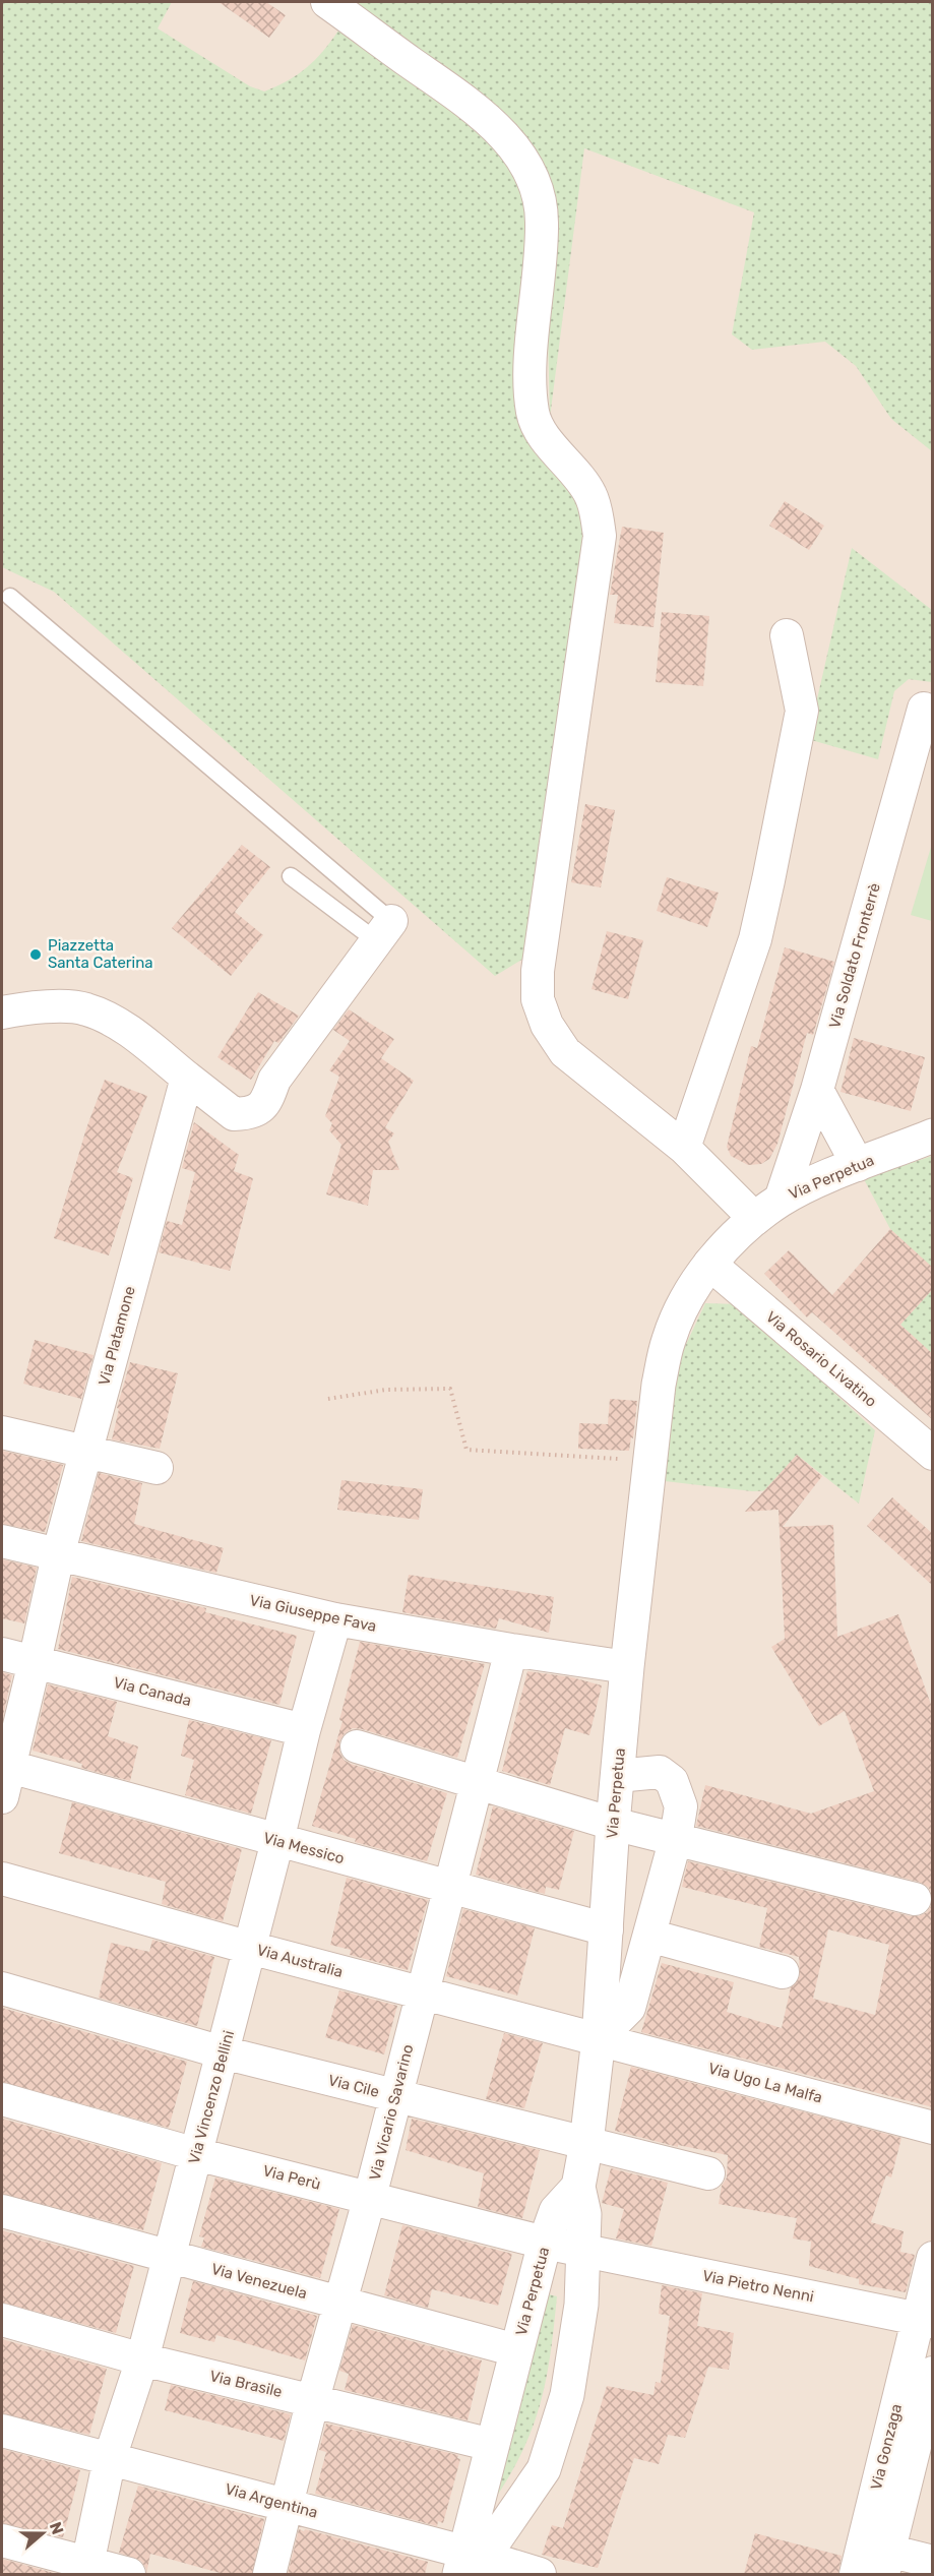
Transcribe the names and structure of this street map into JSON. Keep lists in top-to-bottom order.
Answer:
{
  "streets": {
    "street": [
      "Via Soldato Fronterrè",
      "Via Perpetua",
      "Via Platamone",
      "Via Rosario Livatino",
      "Via Giuseppe Fava",
      "Via Canada",
      "Via Messico",
      "Via Australia",
      "Via Ugo La Malfa",
      "Via Cile",
      "Via Vincenzo Bellini",
      "Via Vicario Savarino",
      "Via Perù",
      "Via Venezuela",
      "Via Pietro Nenni",
      "Via Brasile",
      "Via Gonzaga",
      "Via Argentina"
    ]
  },
  "crossings": [
    ["Via Soldato Fronterrè", "Via Perpetua"],
    ["Via Perpetua", "Via Rosario Livatino"],
    ["Via Perpetua", "Via Giuseppe Fava"],
    ["Via Perpetua", "Via Messico"],
    ["Via Perpetua", "Via Australia"],
    ["Via Perpetua", "Via Ugo La Malfa"],
    ["Via Perpetua", "Via Cile"],
    ["Via Perpetua", "Via Perù"],
    ["Via Perpetua", "Via Venezuela"],
    ["Via Perpetua", "Via Brasile"],
    ["Via Perpetua", "Via Argentina"],
    ["Via Platamone", "Via Giuseppe Fava"],
    ["Via Platamone", "Via Canada"],
    ["Via Platamone", "Via Messico"],
    ["Via Giuseppe Fava", "Via Vincenzo Bellini"],
    ["Via Giuseppe Fava", "Via Vicario Savarino"],
    ["Via Canada", "Via Vincenzo Bellini"],
    ["Via Messico", "Via Vincenzo Bellini"],
    ["Via Messico", "Via Vicario Savarino"],
    ["Via Australia", "Via Ugo La Malfa"],
    ["Via Australia", "Via Vincenzo Bellini"],
    ["Via Australia", "Via Vicario Savarino"],
    ["Via Cile", "Via Vincenzo Bellini"],
    ["Via Cile", "Via Vicario Savarino"],
    ["Via Vincenzo Bellini", "Via Perù"],
    ["Via Vincenzo Bellini", "Via Venezuela"],
    ["Via Vincenzo Bellini", "Via Brasile"],
    ["Via Vincenzo Bellini", "Via Argentina"],
    ["Via Vicario Savarino", "Via Perù"],
    ["Via Vicario Savarino", "Via Venezuela"],
    ["Via Vicario Savarino", "Via Brasile"],
    ["Via Vicario Savarino", "Via Argentina"],
    ["Via Perù", "Via Pietro Nenni"],
    ["Via Pietro Nenni", "Via Gonzaga"]
  ],
  "places": ["Piazzetta Santa Caterina"],
  "north": "right"
}
